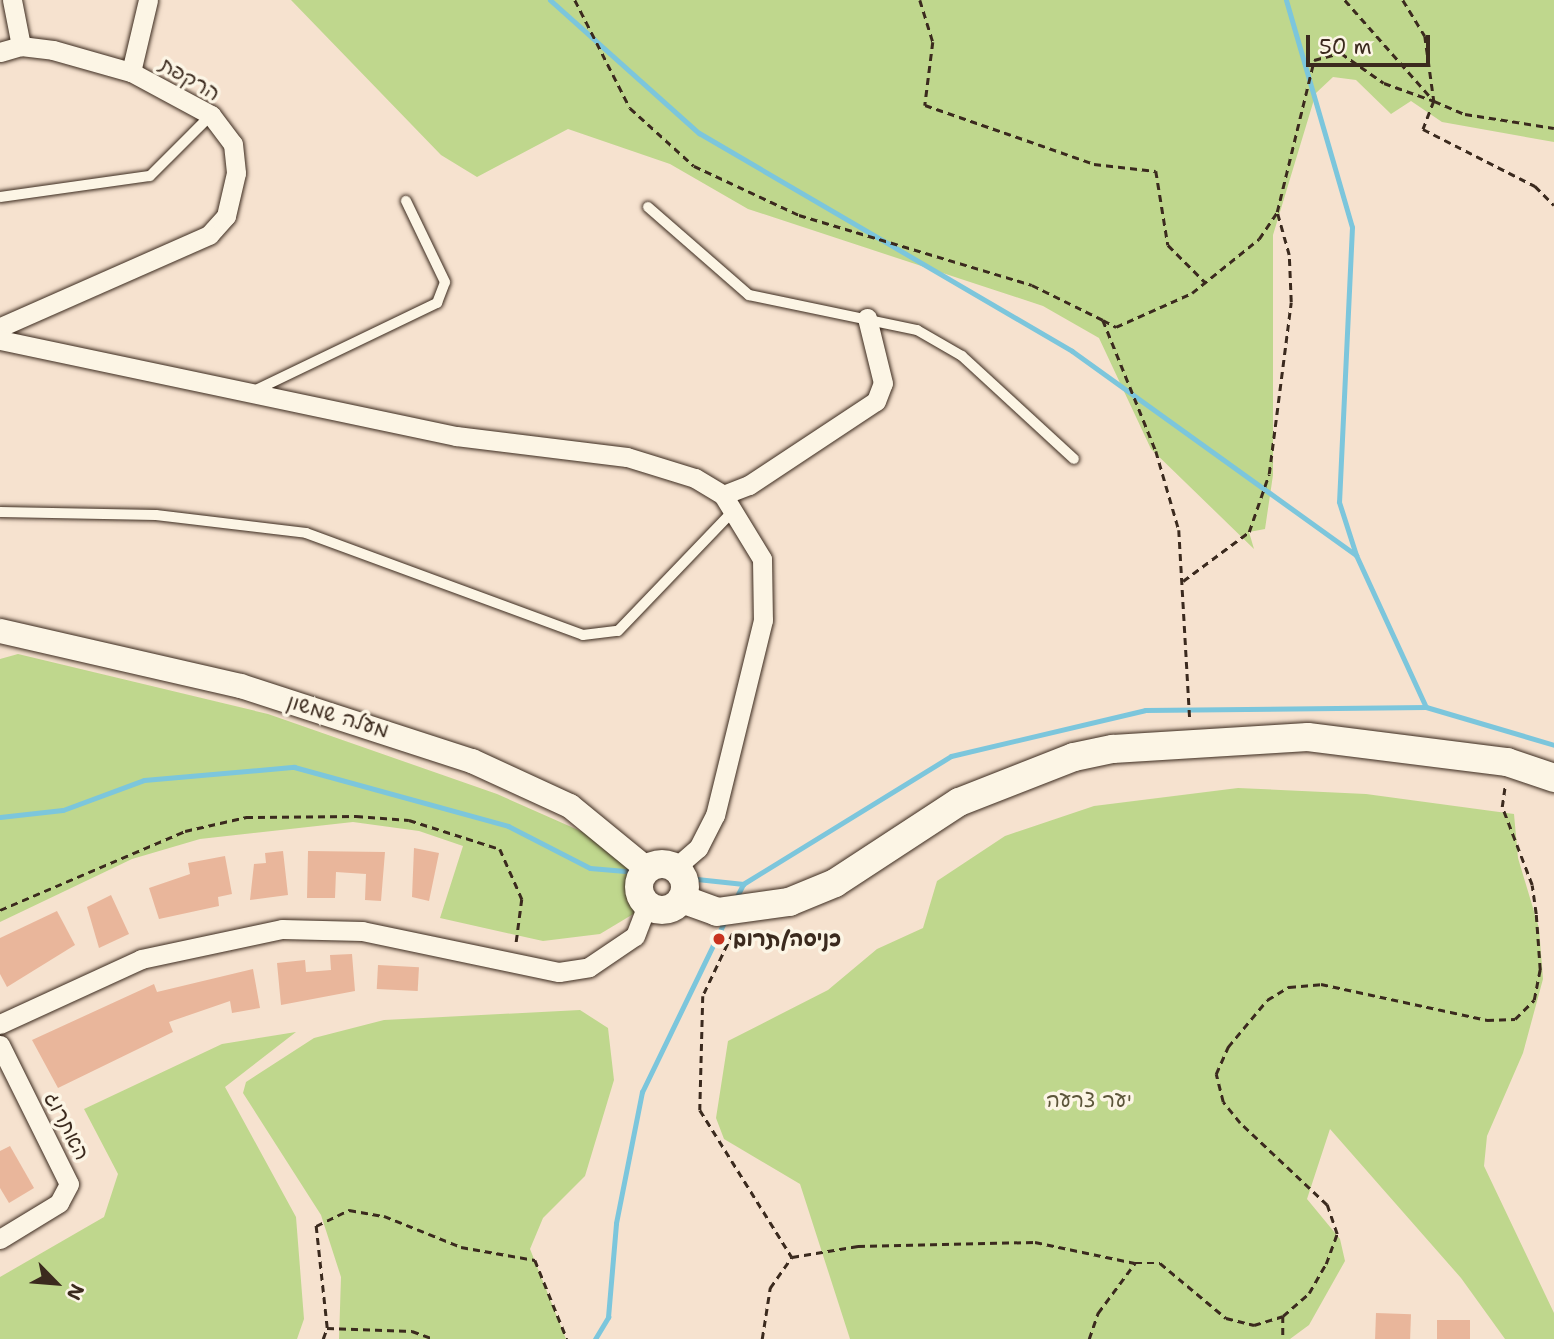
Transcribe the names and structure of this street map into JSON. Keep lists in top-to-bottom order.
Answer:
{
  "streets": {
    "street": ["הרקפת", "מעלה שמשון", "האתרוג"]
  },
  "parks": ["יער צרעה"],
  "places": ["כניסה/תרום"],
  "scale_bar": "50 m",
  "north": "bottom right"
}
